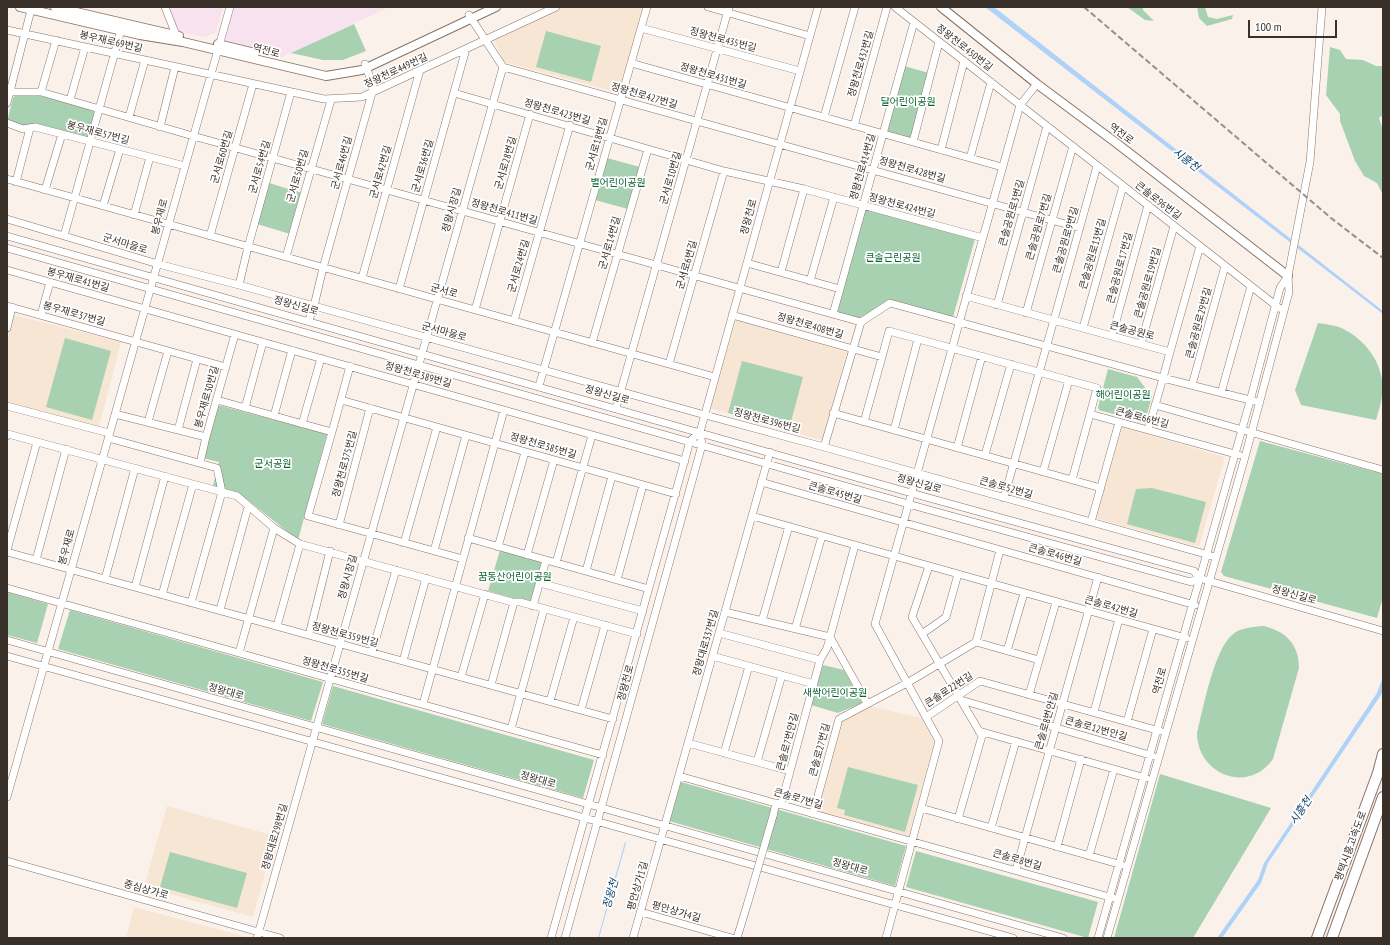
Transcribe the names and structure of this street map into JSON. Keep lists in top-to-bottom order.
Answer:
{
  "streets": {
    "highway": ["평택시흥고속도로"],
    "main road": ["역전로"],
    "street": [
      "정왕천로435번길",
      "봉우재로69번길",
      "정왕천로450번길",
      "정왕천로432번길",
      "정왕천로449번길",
      "정왕천로431번길",
      "정왕천로427번길",
      "정왕천로423번길",
      "봉우재로57번길",
      "군서로18번길",
      "군서로60번길",
      "군서로46번길",
      "군서로28번길",
      "군서로36번길",
      "군서로54번길",
      "정왕천로414번길",
      "정왕천로428번길",
      "군서로42번길",
      "군서로50번길",
      "군서로10번길",
      "큰솔로96번길",
      "정왕천로424번길",
      "정왕시장길",
      "정왕천로411번길",
      "큰솔공원로3번길",
      "봉우재로",
      "정왕천로",
      "큰솔공원로7번길",
      "큰솔공원로9번길",
      "군서로14번길",
      "군서마을로",
      "큰솔공원로13번길",
      "군서로6번길",
      "군서로24번길",
      "큰솔공원로17번길",
      "봉우재로41번길",
      "큰솔공원로19번길",
      "군서로",
      "정왕신길로",
      "봉우재로37번길",
      "큰솔공원로29번길",
      "정왕천로408번길",
      "큰솔공원로",
      "정왕천로389번길",
      "봉우재로30번길",
      "큰솔로66번길",
      "정왕천로396번길",
      "정왕천로385번길",
      "정왕천로375번길",
      "큰솔로52번길",
      "큰솔로45번길",
      "큰솔로46번길",
      "큰솔로42번길",
      "정왕천로359번길",
      "정왕대로337번길",
      "정왕천로355번길",
      "큰솔로22번길",
      "정왕대로",
      "큰솔로8번안길",
      "큰솔로12번안길",
      "큰솔로7번안길",
      "큰솔로27번길",
      "큰솔로7번길",
      "정왕대로298번길",
      "큰솔로8번길",
      "평안상가1길",
      "중심상가로",
      "평안상가4길"
    ]
  },
  "crossings": [
    ["정왕천로435번길", "군서로18번길"],
    ["정왕천로435번길", "군서로10번길"],
    ["정왕천로435번길", "정왕천로"],
    ["봉우재로69번길", "정왕천로449번길"],
    ["봉우재로69번길", "봉우재로"],
    ["정왕천로450번길", "정왕천로414번길"],
    ["정왕천로450번길", "큰솔로96번길"],
    ["역전로", "군서로46번길"],
    ["역전로", "큰솔로96번길"],
    ["역전로", "봉우재로"],
    ["역전로", "정왕신길로"],
    ["역전로", "큰솔로66번길"],
    ["역전로", "큰솔로52번길"],
    ["역전로", "큰솔로46번길"],
    ["역전로", "큰솔로42번길"],
    ["역전로", "큰솔로22번길"],
    ["역전로", "큰솔로12번안길"],
    ["역전로", "큰솔로8번길"],
    ["정왕천로449번길", "군서로60번길"],
    ["정왕천로449번길", "군서로46번길"],
    ["정왕천로449번길", "군서로36번길"],
    ["정왕천로449번길", "군서로54번길"],
    ["정왕천로449번길", "군서로42번길"],
    ["정왕천로449번길", "군서로50번길"],
    ["정왕천로449번길", "봉우재로"],
    ["정왕천로431번길", "군서로18번길"],
    ["정왕천로431번길", "군서로10번길"],
    ["정왕천로431번길", "정왕천로"],
    ["정왕천로427번길", "군서로18번길"],
    ["정왕천로427번길", "정왕천로428번길"],
    ["정왕천로427번길", "군서로10번길"],
    ["정왕천로427번길", "정왕시장길"],
    ["정왕천로427번길", "정왕천로"],
    ["정왕천로423번길", "군서로18번길"],
    ["정왕천로423번길", "군서로28번길"],
    ["정왕천로423번길", "군서로36번길"],
    ["정왕천로423번길", "군서로10번길"],
    ["정왕천로423번길", "정왕천로424번길"],
    ["정왕천로423번길", "정왕시장길"],
    ["정왕천로423번길", "정왕천로"],
    ["정왕천로423번길", "군서로14번길"],
    ["정왕천로423번길", "군서로6번길"],
    ["정왕천로423번길", "군서로24번길"],
    ["봉우재로57번길", "봉우재로"],
    ["군서로18번길", "정왕천로411번길"],
    ["군서로18번길", "군서로"],
    ["군서로60번길", "정왕천로411번길"],
    ["군서로60번길", "군서로"],
    ["군서로46번길", "정왕천로411번길"],
    ["군서로46번길", "군서로"],
    ["군서로28번길", "정왕천로411번길"],
    ["군서로28번길", "군서로"],
    ["군서로36번길", "정왕천로411번길"],
    ["군서로36번길", "군서로"],
    ["군서로54번길", "정왕천로411번길"],
    ["군서로54번길", "군서로"],
    ["정왕천로414번길", "정왕천로428번길"],
    ["정왕천로414번길", "정왕천로424번길"],
    ["정왕천로414번길", "정왕천로411번길"],
    ["정왕천로428번길", "큰솔공원로3번길"],
    ["정왕천로428번길", "정왕천로"],
    ["정왕천로428번길", "큰솔공원로7번길"],
    ["정왕천로428번길", "큰솔공원로9번길"],
    ["군서로42번길", "정왕천로411번길"],
    ["군서로42번길", "군서로"],
    ["군서로50번길", "정왕천로411번길"],
    ["군서로50번길", "군서로"],
    ["군서로10번길", "정왕천로411번길"],
    ["군서로10번길", "군서로"],
    ["큰솔로96번길", "큰솔공원로3번길"],
    ["큰솔로96번길", "큰솔공원로7번길"],
    ["큰솔로96번길", "큰솔공원로9번길"],
    ["큰솔로96번길", "큰솔공원로13번길"],
    ["큰솔로96번길", "큰솔공원로17번길"],
    ["큰솔로96번길", "큰솔공원로19번길"],
    ["큰솔로96번길", "큰솔공원로29번길"],
    ["정왕천로424번길", "정왕천로"],
    ["정왕시장길", "정왕천로411번길"],
    ["정왕시장길", "군서마을로"],
    ["정왕시장길", "군서로"],
    ["정왕시장길", "정왕신길로"],
    ["정왕시장길", "정왕천로389번길"],
    ["정왕시장길", "정왕천로385번길"],
    ["정왕시장길", "정왕천로359번길"],
    ["정왕시장길", "정왕천로355번길"],
    ["정왕시장길", "정왕대로"],
    ["정왕시장길", "정왕대로298번길"],
    ["정왕천로411번길", "봉우재로"],
    ["정왕천로411번길", "정왕천로"],
    ["정왕천로411번길", "군서로14번길"],
    ["정왕천로411번길", "군서로6번길"],
    ["정왕천로411번길", "군서로24번길"],
    ["큰솔공원로3번길", "큰솔공원로"],
    ["봉우재로", "군서마을로"],
    ["봉우재로", "봉우재로41번길"],
    ["봉우재로", "군서로"],
    ["봉우재로", "정왕신길로"],
    ["봉우재로", "봉우재로37번길"],
    ["봉우재로", "정왕천로389번길"],
    ["봉우재로", "봉우재로30번길"],
    ["봉우재로", "정왕천로359번길"],
    ["봉우재로", "정왕천로355번길"],
    ["봉우재로", "정왕대로"],
    ["정왕천로", "군서마을로"],
    ["정왕천로", "군서로"],
    ["정왕천로", "정왕신길로"],
    ["정왕천로", "정왕천로408번길"],
    ["정왕천로", "정왕천로389번길"],
    ["정왕천로", "정왕천로396번길"],
    ["정왕천로", "정왕천로385번길"],
    ["정왕천로", "정왕천로359번길"],
    ["정왕천로", "정왕천로355번길"],
    ["정왕천로", "정왕대로"],
    ["큰솔공원로7번길", "큰솔공원로"],
    ["큰솔공원로9번길", "큰솔공원로"],
    ["큰솔공원로9번길", "큰솔로52번길"],
    ["군서로14번길", "군서로"],
    ["군서마을로", "정왕천로396번길"],
    ["큰솔공원로13번길", "큰솔공원로"],
    ["군서로6번길", "군서로"],
    ["군서로24번길", "군서로"],
    ["큰솔공원로17번길", "큰솔공원로"],
    ["봉우재로41번길", "정왕천로389번길"],
    ["큰솔공원로19번길", "큰솔공원로"],
    ["정왕신길로", "정왕대로337번길"],
    ["봉우재로37번길", "봉우재로30번길"],
    ["정왕천로389번길", "봉우재로30번길"],
    ["정왕천로396번길", "큰솔로52번길"],
    ["큰솔로45번길", "큰솔로46번길"],
    ["큰솔로45번길", "정왕대로337번길"],
    ["큰솔로46번길", "큰솔로8번안길"],
    ["큰솔로42번길", "정왕대로337번길"],
    ["큰솔로42번길", "큰솔로8번안길"],
    ["큰솔로42번길", "큰솔로7번안길"],
    ["정왕대로337번길", "정왕대로"],
    ["정왕대로337번길", "큰솔로7번길"],
    ["정왕대로337번길", "평안상가1길"],
    ["큰솔로22번길", "큰솔로8번안길"],
    ["큰솔로22번길", "큰솔로12번안길"],
    ["큰솔로8번안길", "큰솔로12번안길"],
    ["큰솔로8번안길", "큰솔로8번길"],
    ["큰솔로7번안길", "큰솔로7번길"],
    ["큰솔로27번길", "큰솔로7번길"],
    ["큰솔로7번길", "큰솔로8번길"],
    ["정왕대로298번길", "중심상가로"],
    ["평안상가1길", "평안상가4길"]
  ],
  "water": ["시흥천", "정왕천"],
  "parks": [
    "달어린이공원",
    "별어린이공원",
    "큰솔근린공원",
    "해어린이공원",
    "군서공원",
    "꿈동산어린이공원",
    "새싹어린이공원"
  ],
  "scale_bar": "100 m"
}
